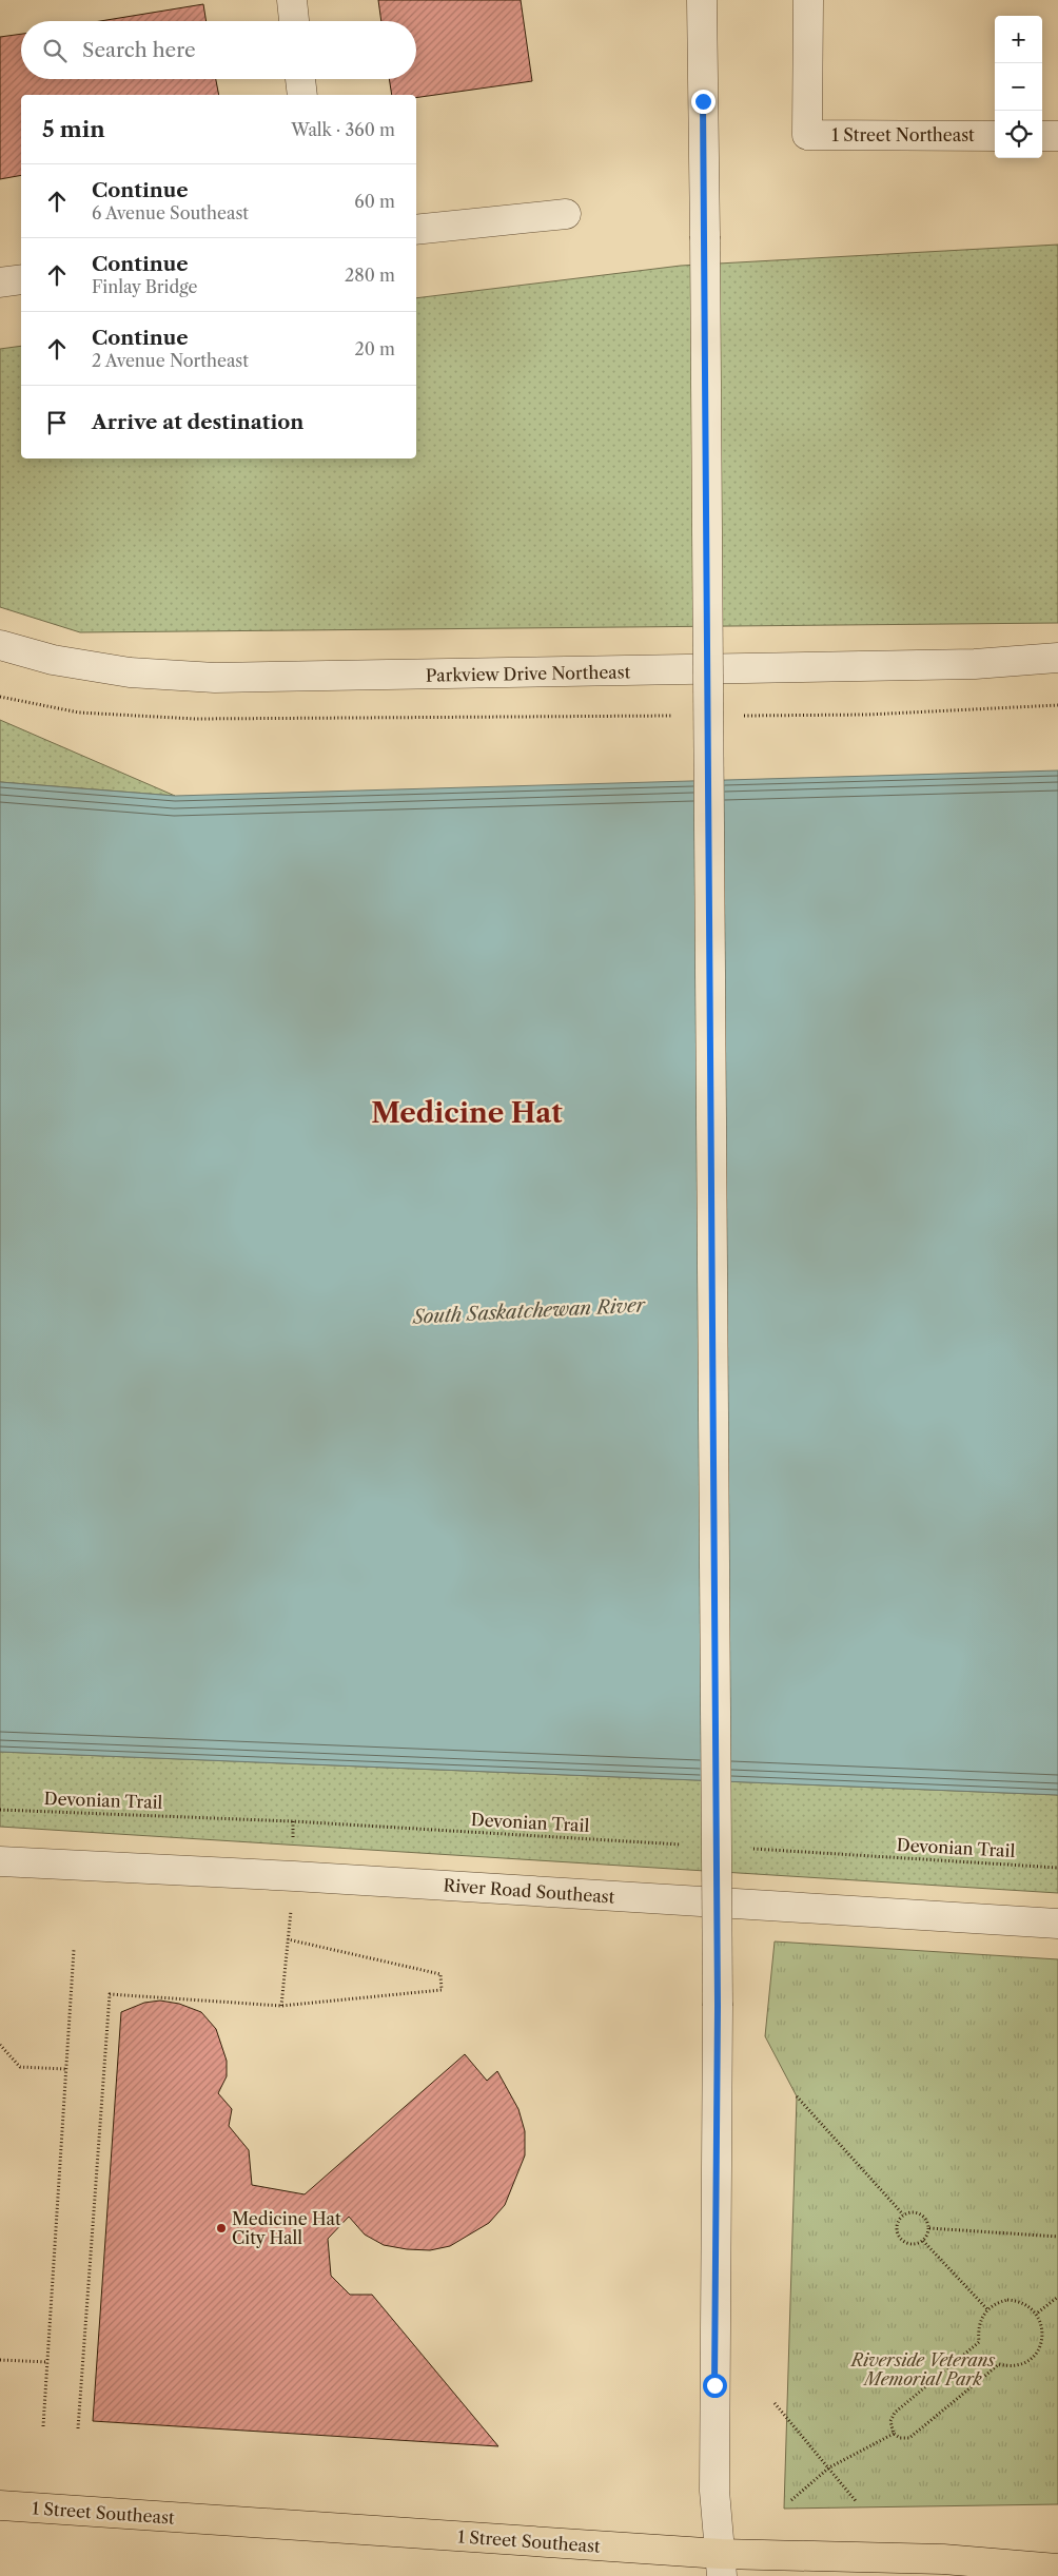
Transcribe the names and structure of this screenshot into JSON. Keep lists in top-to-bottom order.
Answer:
{
  "streets": {
    "main road": ["1 Street Southeast"],
    "street": ["1 Street Northeast", "Parkview Drive Northeast", "River Road Southeast"],
    "path": ["Devonian Trail"]
  },
  "districts": ["Medicine Hat"],
  "water": ["South Saskatchewan River"],
  "parks": ["Riverside Veterans Memorial Park"],
  "places": ["Medicine Hat City Hall"],
  "page": {
    "map_buttons": ["+", "−"],
    "search": "Search here",
    "heading": ["5 min", "Walk · 360 m"],
    "list": [
      ["Continue", "6 Avenue Southeast", "60 m"],
      ["Continue", "Finlay Bridge", "280 m"],
      ["Continue", "2 Avenue Northeast", "20 m"],
      "Arrive at destination"
    ]
  }
}
